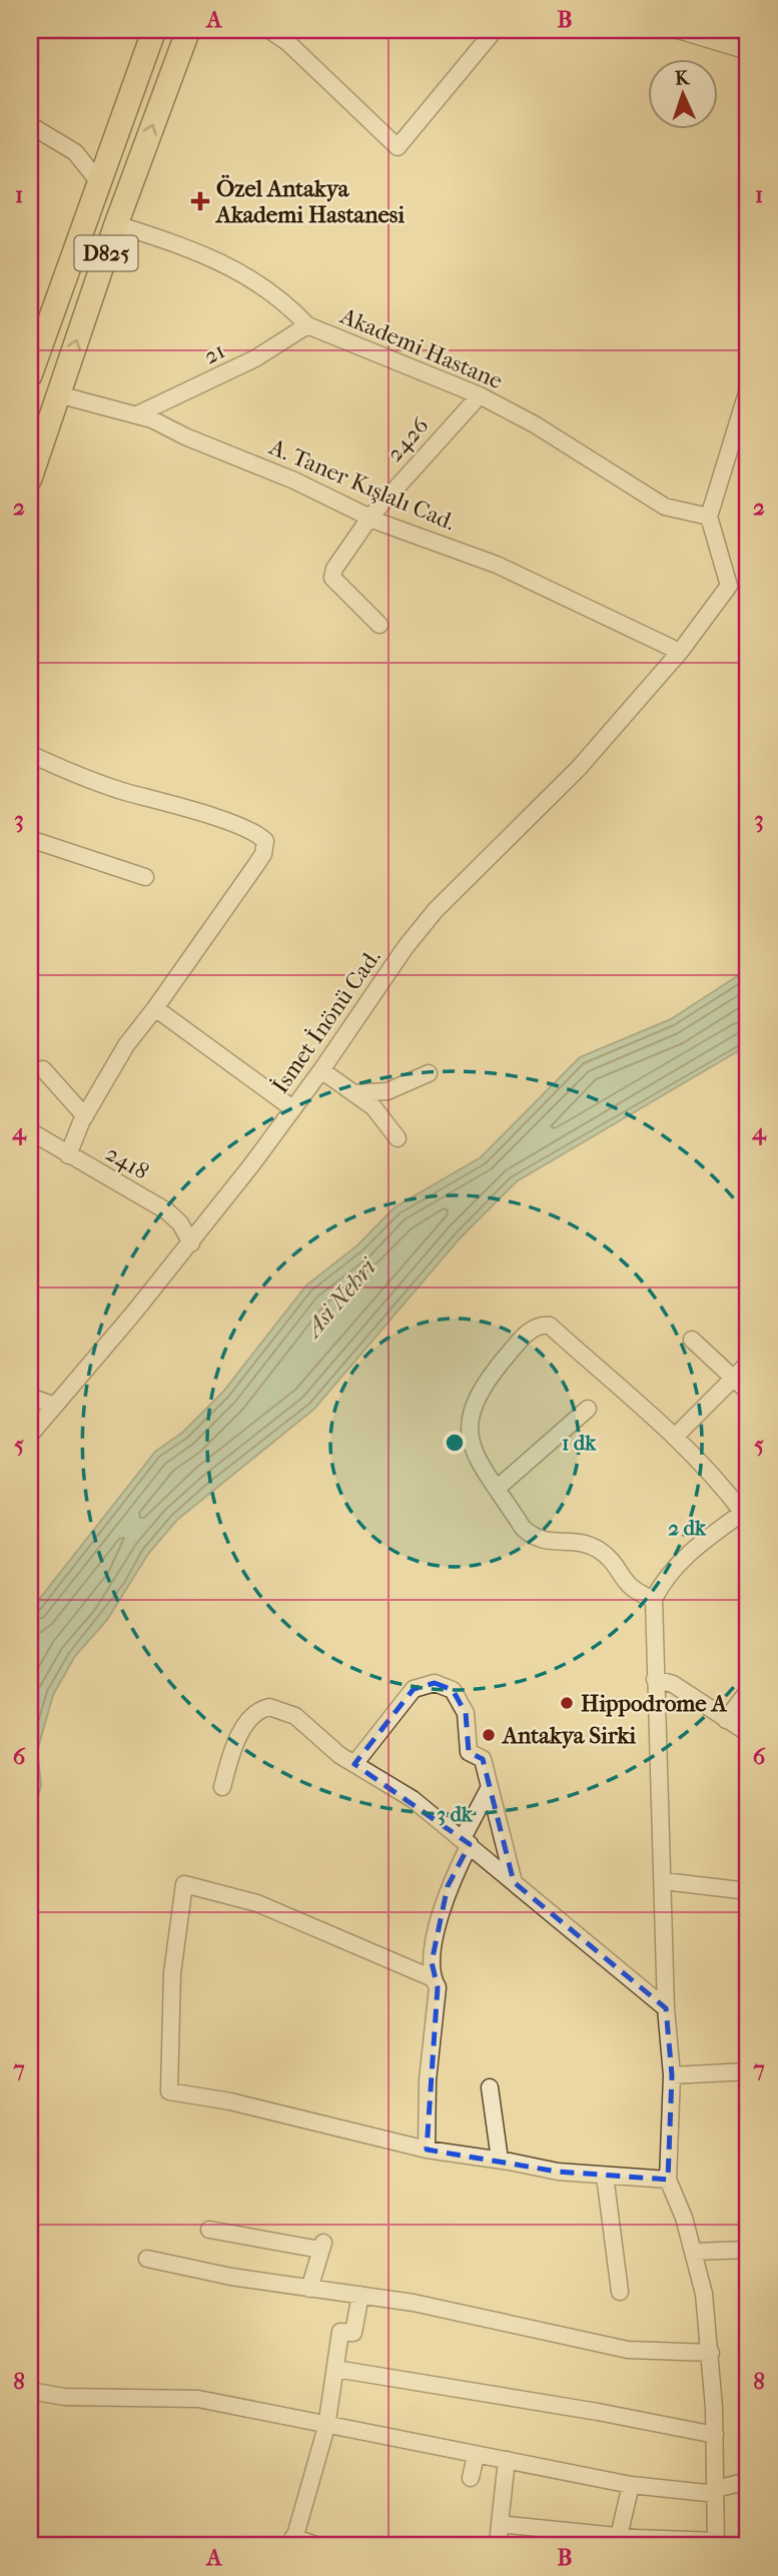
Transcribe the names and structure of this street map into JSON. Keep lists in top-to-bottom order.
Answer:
{
  "streets": {
    "highway": ["D825"],
    "street": [
      "Akademi Hastane",
      "21",
      "2426",
      "A. Taner Kışlalı Cad.",
      "İsmet İnönü Cad.",
      "2418"
    ]
  },
  "crossings": [
    ["D825", "Akademi Hastane"],
    ["D825", "A. Taner Kışlalı Cad."],
    ["Akademi Hastane", "21"],
    ["Akademi Hastane", "2426"],
    ["Akademi Hastane", "İsmet İnönü Cad."],
    ["21", "A. Taner Kışlalı Cad."],
    ["2426", "A. Taner Kışlalı Cad."],
    ["A. Taner Kışlalı Cad.", "İsmet İnönü Cad."],
    ["İsmet İnönü Cad.", "2418"]
  ],
  "water": ["Asi Nehri"],
  "places": {
    "health": ["Özel Antakya Akademi Hastanesi"],
    "other": ["Hippodrome A", "Antakya Sirki"]
  },
  "north": "top",
  "grid": {
    "columns": ["A", "B"],
    "rows": [
      "1",
      "2",
      "3",
      "4",
      "5",
      "6",
      "7",
      "8"
    ]
  },
  "rings": ["1 dk", "2 dk", "3 dk"]
}
